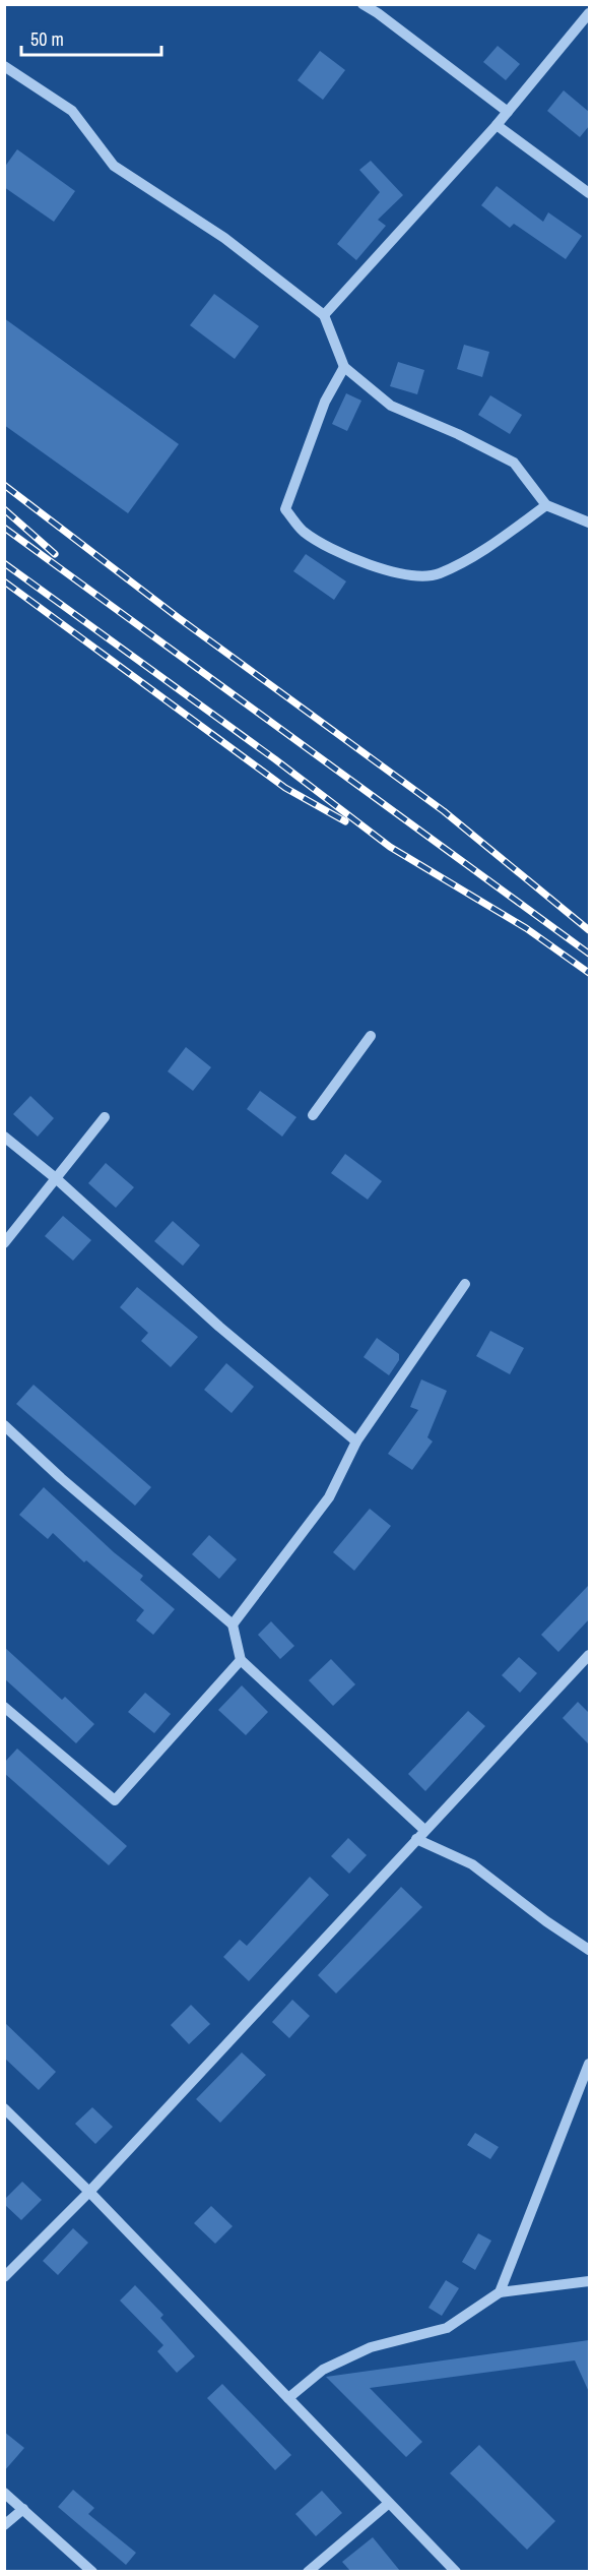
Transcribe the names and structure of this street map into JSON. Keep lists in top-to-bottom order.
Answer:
{
  "scale_bar": "50 m"
}
